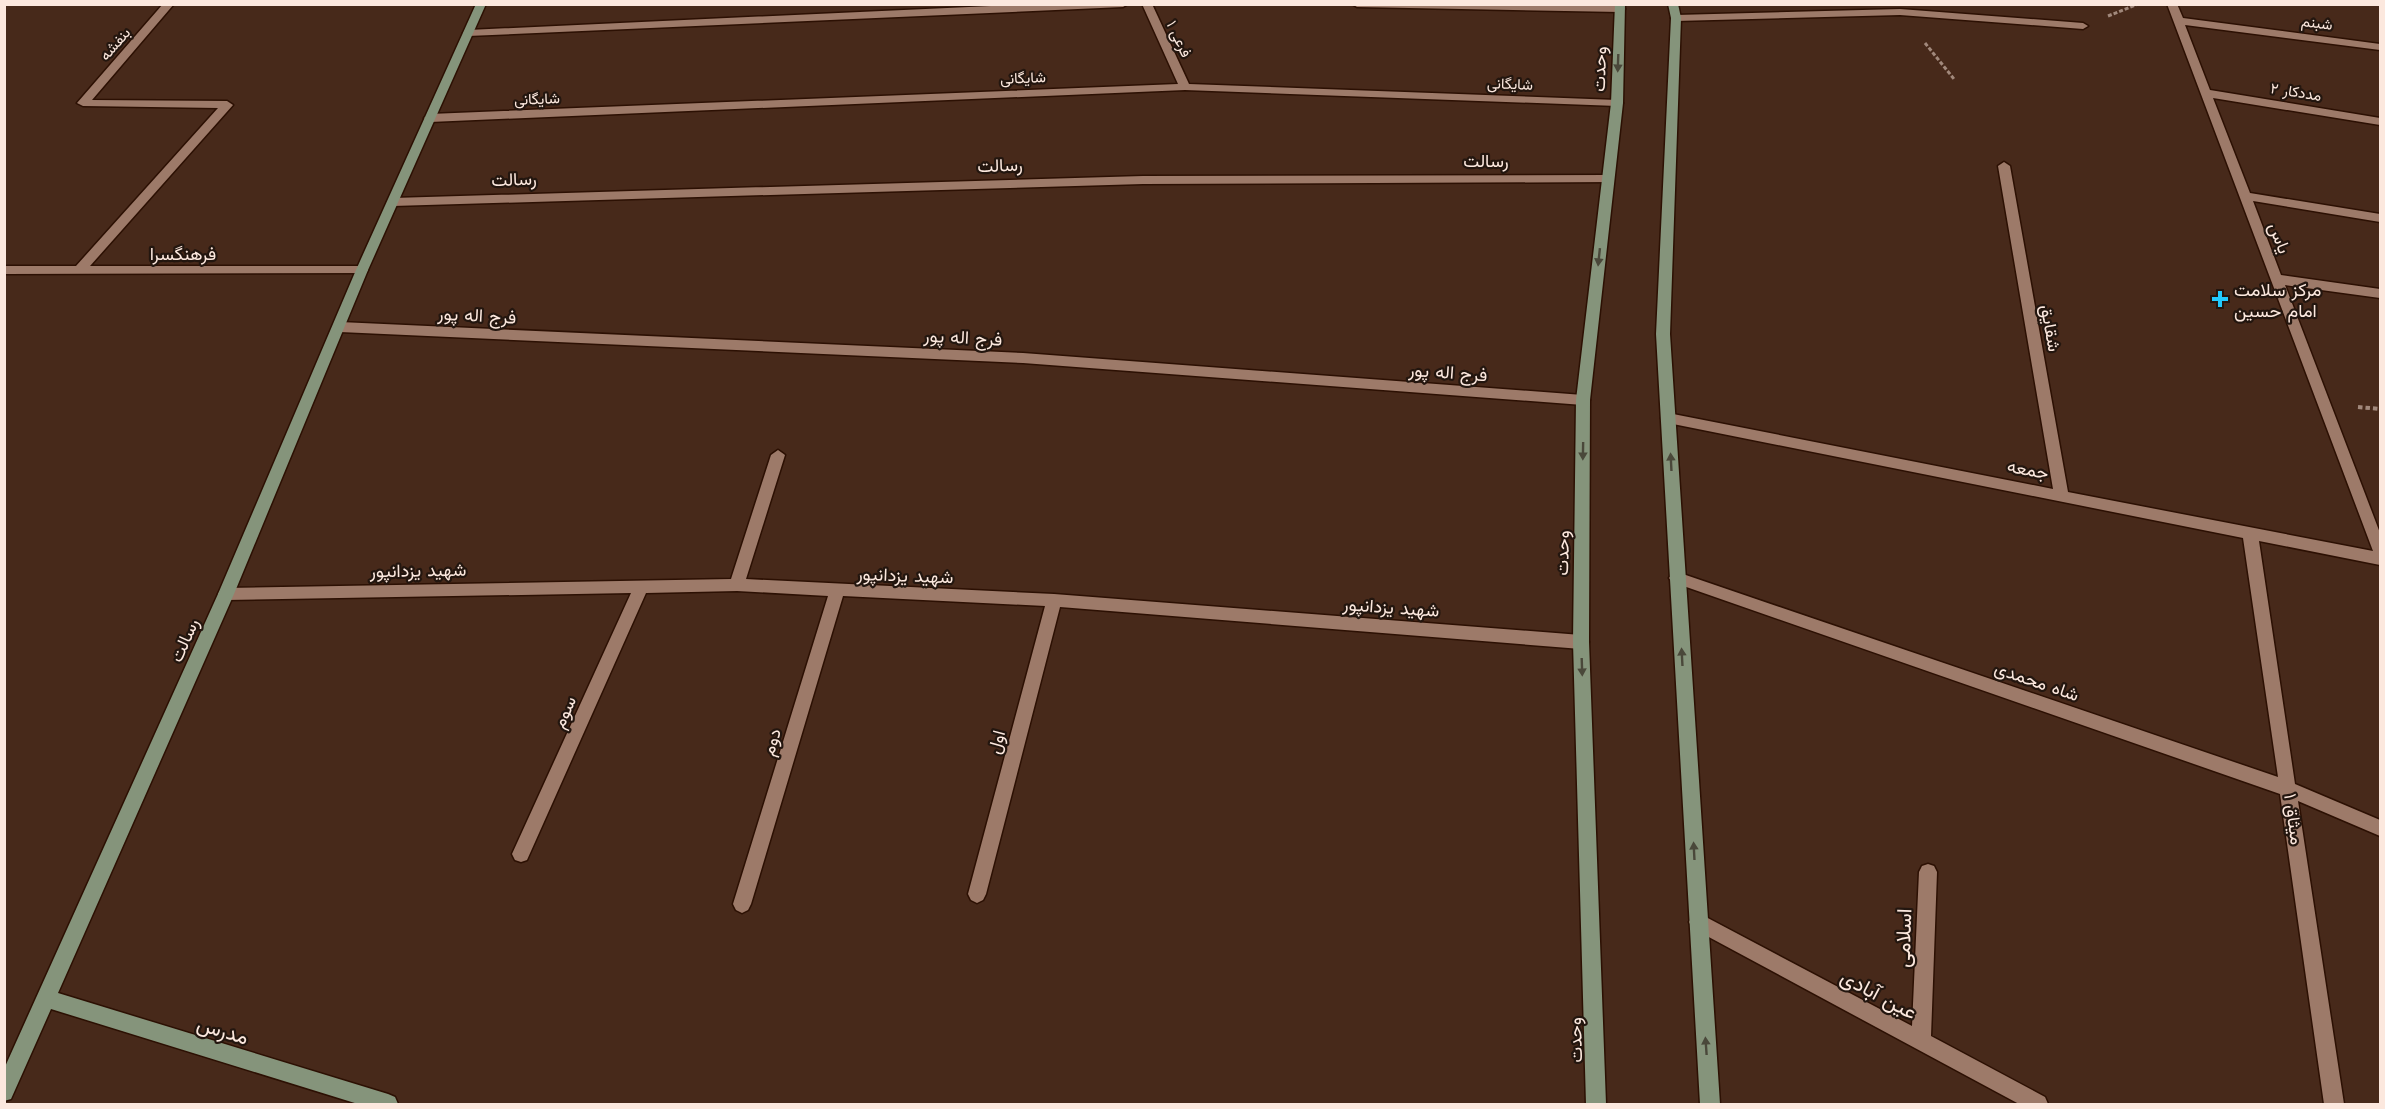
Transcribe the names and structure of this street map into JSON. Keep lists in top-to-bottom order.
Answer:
{
  "streets": {
    "main road": ["وحدت", "رسالت", "مدرس"],
    "street": [
      "شبنم",
      "فرعی ۱",
      "بنفشه",
      "شایگانی",
      "مددکار ۲",
      "یاس",
      "فرهنگسرا",
      "فرج اله پور",
      "شقایق",
      "جمعه",
      "شهید یزدانپور",
      "شاه محمدی",
      "سوم",
      "دوم",
      "اول",
      "میثاق ۱",
      "اسلامی",
      "عین آبادی"
    ]
  },
  "crossings": [
    ["شبنم", "یاس"],
    ["فرعی ۱", "شایگانی"],
    ["بنفشه", "فرهنگسرا"],
    ["وحدت", "شایگانی"],
    ["وحدت", "رسالت"],
    ["وحدت", "فرج اله پور"],
    ["وحدت", "شهید یزدانپور"],
    ["شایگانی", "رسالت"],
    ["مددکار ۲", "یاس"],
    ["رسالت", "فرهنگسرا"],
    ["رسالت", "فرج اله پور"],
    ["رسالت", "شهید یزدانپور"],
    ["رسالت", "مدرس"],
    ["شقایق", "جمعه"],
    ["جمعه", "میثاق ۱"],
    ["شهید یزدانپور", "سوم"],
    ["شهید یزدانپور", "دوم"],
    ["شهید یزدانپور", "اول"],
    ["شاه محمدی", "میثاق ۱"],
    ["اسلامی", "عین آبادی"]
  ],
  "places": {
    "health": ["مرکز سلامت امام حسین"]
  }
}
